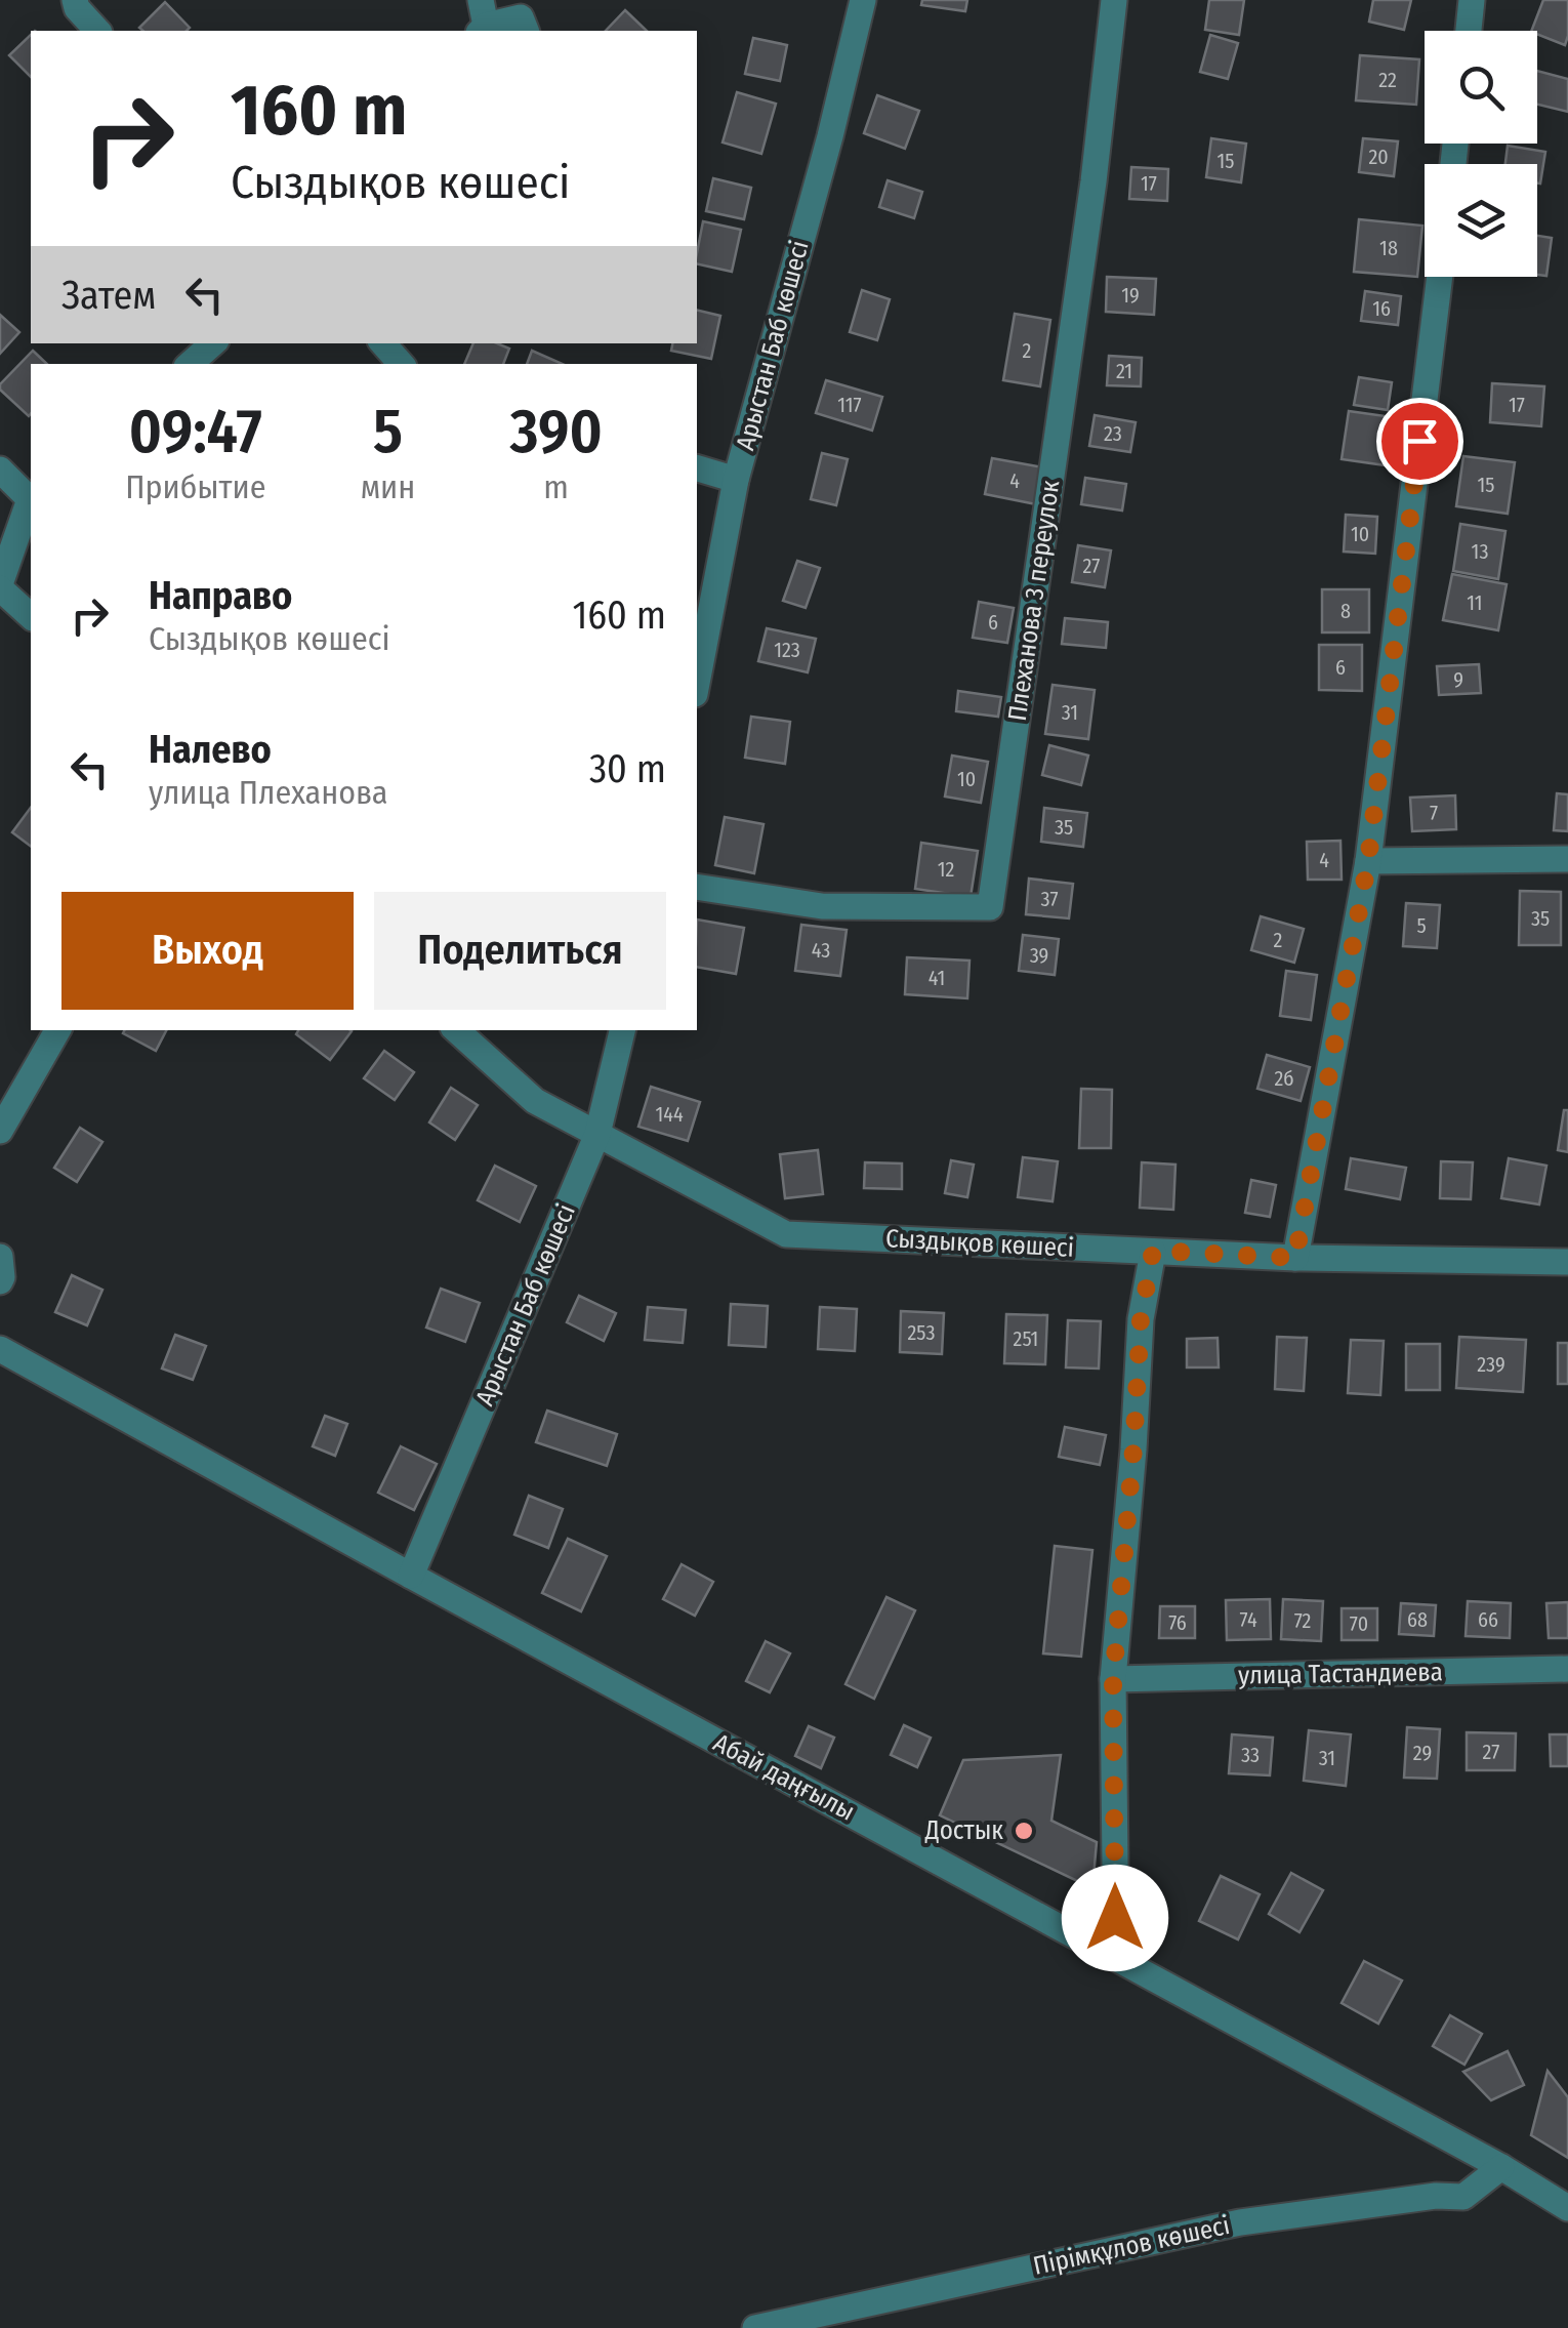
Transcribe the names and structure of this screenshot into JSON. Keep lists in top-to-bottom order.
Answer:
{
  "streets": {
    "street": [
      "Арыстан Баб көшесі",
      "Плеханова 3 переулок",
      "Сыздықов көшесі",
      "улица Тастандиева",
      "Абай даңғылы",
      "Пірімқұлов көшесі"
    ]
  },
  "crossings": [
    ["Арыстан Баб көшесі", "Сыздықов көшесі"],
    ["Арыстан Баб көшесі", "Абай даңғылы"],
    ["Абай даңғылы", "Пірімқұлов көшесі"]
  ],
  "places": ["Достык"],
  "house_numbers": [
    "22",
    "20",
    "15",
    "17",
    "18",
    "19",
    "16",
    "2",
    "21",
    "117",
    "17",
    "23",
    "4",
    "15",
    "10",
    "13",
    "27",
    "11",
    "8",
    "6",
    "123",
    "6",
    "9",
    "31",
    "10",
    "7",
    "35",
    "4",
    "12",
    "37",
    "35",
    "5",
    "2",
    "43",
    "39",
    "41",
    "2б",
    "144",
    "253",
    "251",
    "239",
    "74",
    "68",
    "66",
    "72",
    "76",
    "70",
    "27",
    "29",
    "33",
    "31"
  ],
  "page": {
    "turn": ["160 m", "Сыздықов көшесі"],
    "then": "Затем",
    "eta": [
      "09:47",
      "Прибытие",
      "5",
      "мин",
      "390",
      "m"
    ],
    "list": [
      {
        "name": "Направо",
        "note": "Сыздықов көшесі",
        "value": "160 m"
      },
      {
        "name": "Налево",
        "note": "улица Плеханова",
        "value": "30 m"
      }
    ],
    "buttons": ["Выход", "Поделиться"]
  }
}
